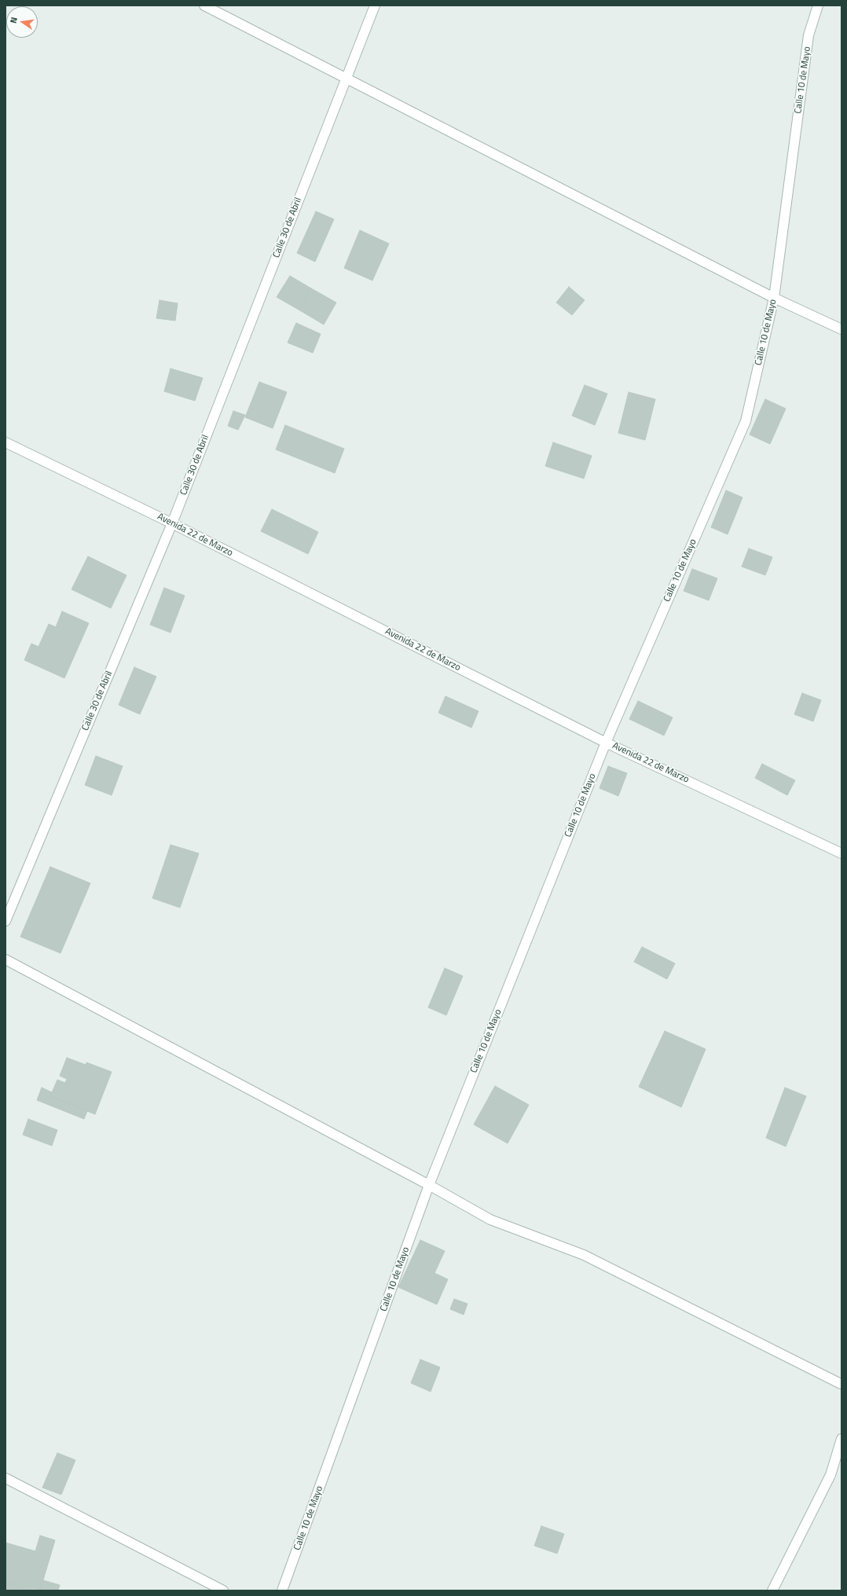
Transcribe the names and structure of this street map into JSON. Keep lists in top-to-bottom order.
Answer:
{
  "streets": {
    "street": ["Calle 10 de Mayo", "Calle 30 de Abril", "Avenida 22 de Marzo"]
  },
  "crossings": [
    ["Calle 10 de Mayo", "Avenida 22 de Marzo"],
    ["Calle 30 de Abril", "Avenida 22 de Marzo"]
  ],
  "north": "left"
}
